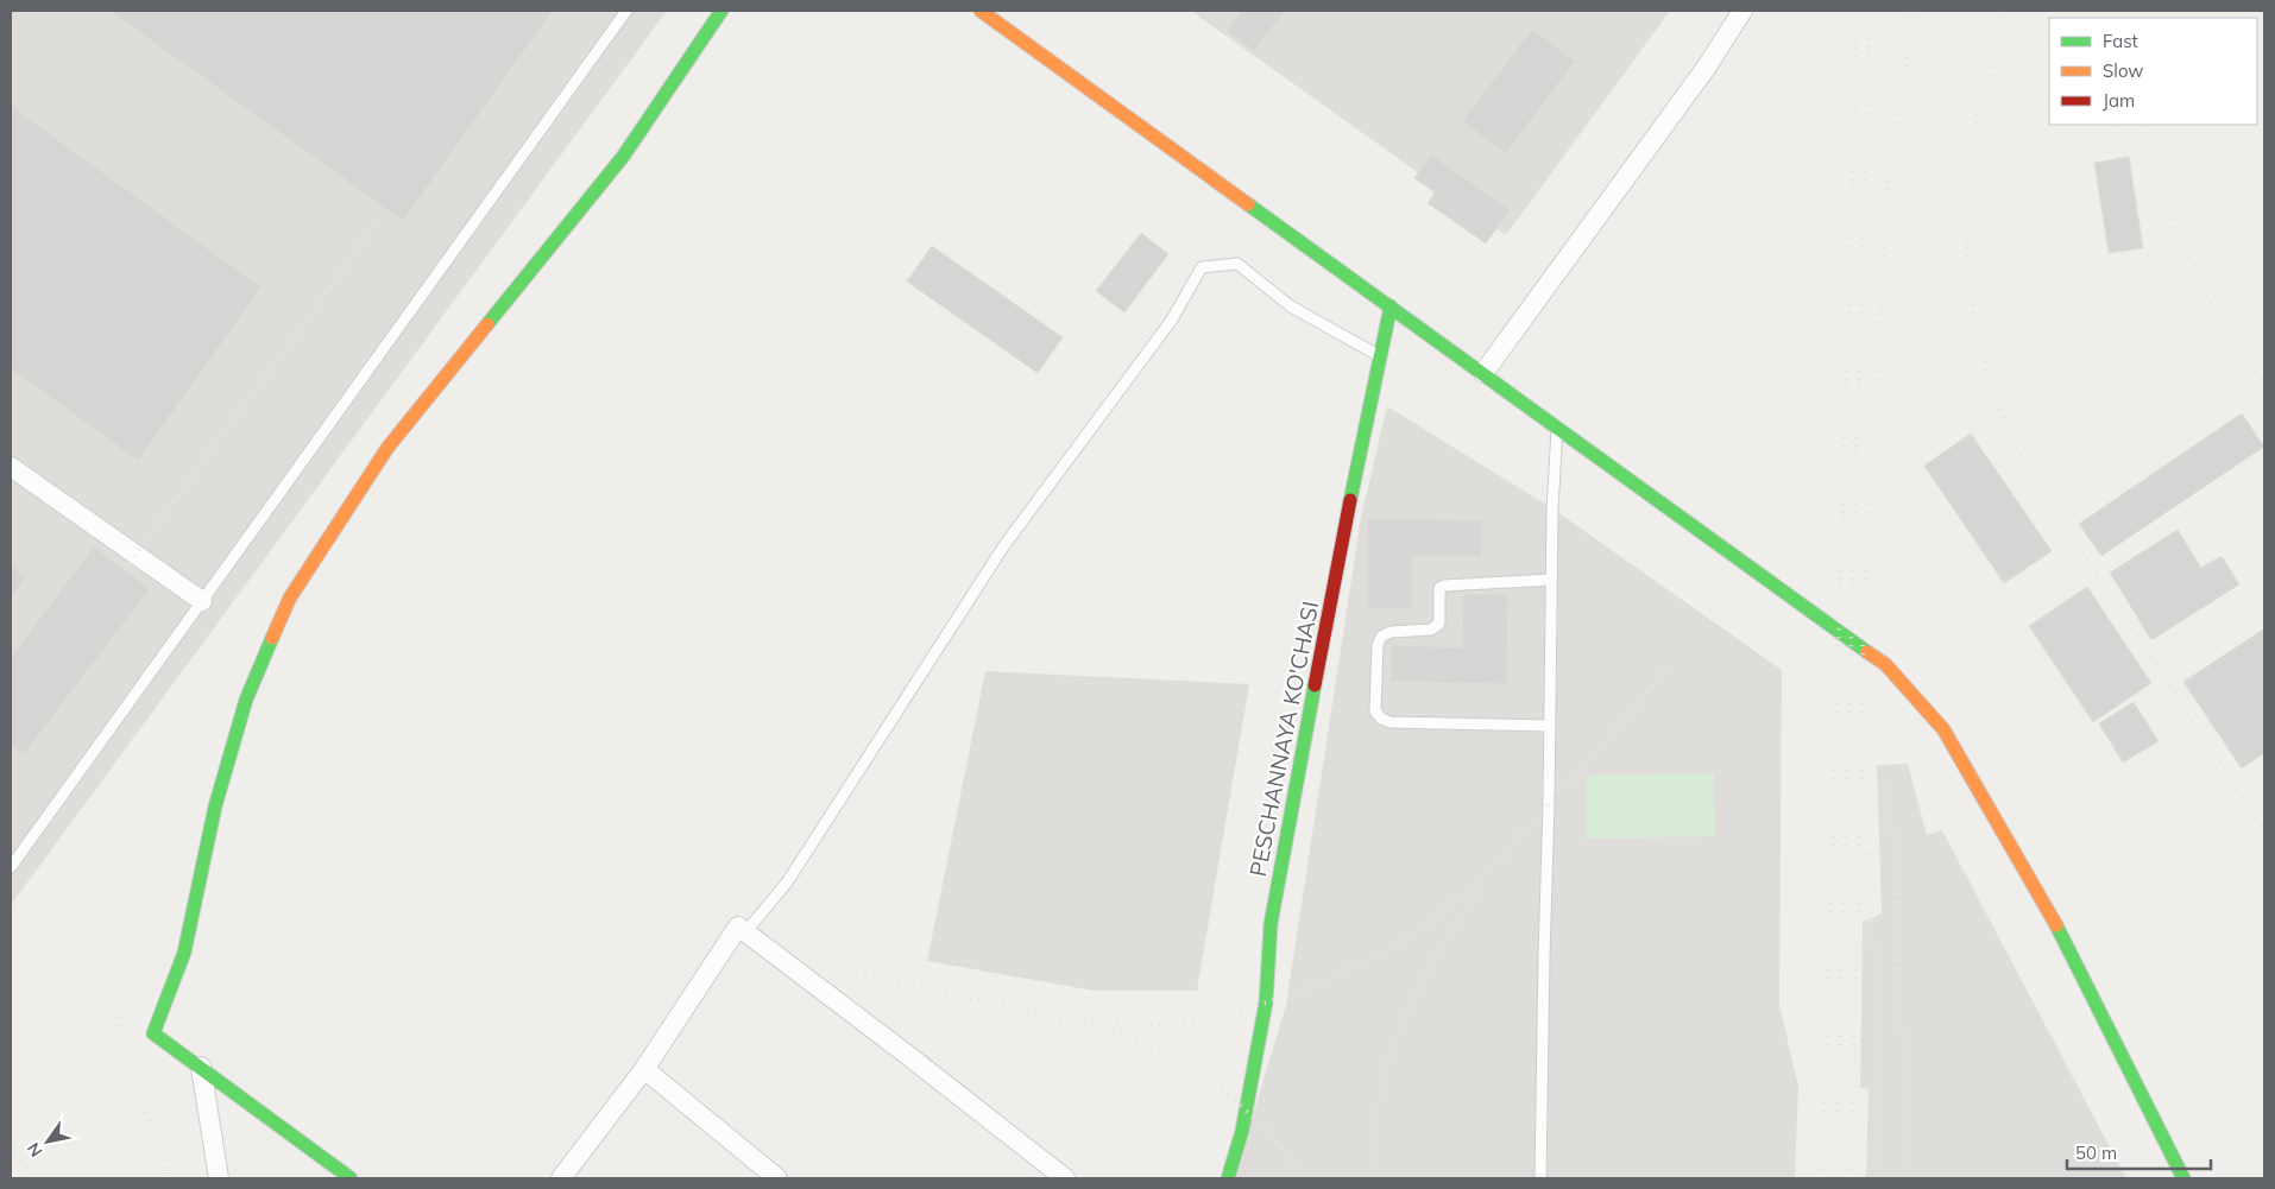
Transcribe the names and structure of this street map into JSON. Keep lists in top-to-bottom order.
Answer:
{
  "streets": {
    "street": ["PESCHANNAYA KO'CHASI"]
  },
  "legend": ["Fast", "Slow", "Jam"],
  "scale_bar": "50 m",
  "north": "bottom left"
}
